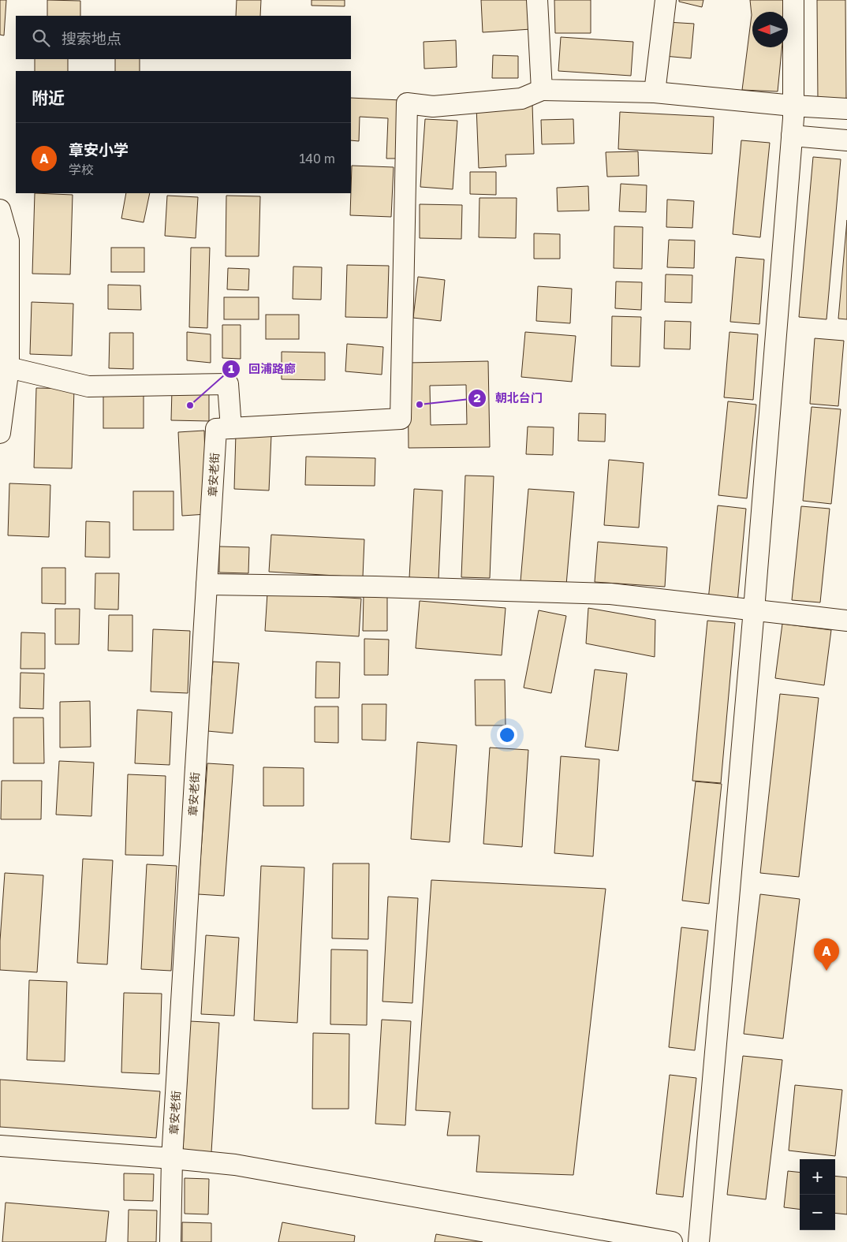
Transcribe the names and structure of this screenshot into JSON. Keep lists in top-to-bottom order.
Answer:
{
  "streets": {
    "street": ["章安老街"]
  },
  "places": ["朝北台门", "回浦路廊"],
  "north": "left",
  "page": {
    "search": "搜索地点",
    "heading": "附近",
    "list": [
      {
        "mark": "A",
        "name": "章安小学",
        "note": "学校",
        "value": "140 m"
      }
    ],
    "pins": "A",
    "map_buttons": ["+", "−"]
  }
}
